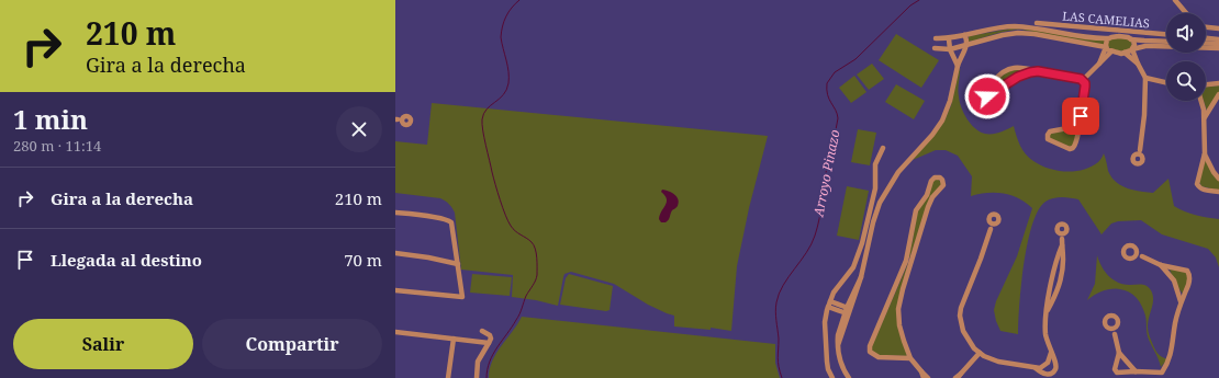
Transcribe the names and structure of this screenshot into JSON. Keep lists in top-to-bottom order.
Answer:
{
  "streets": {
    "street": ["LAS CAMELIAS"]
  },
  "water": ["Arroyo Pinazo"],
  "page": {
    "turn": ["210 m", "Gira a la derecha"],
    "heading": ["1 min", "280 m · 11:14"],
    "list": [
      {
        "name": "Gira a la derecha",
        "value": "210 m"
      },
      {
        "name": "Llegada al destino",
        "value": "70 m"
      }
    ],
    "buttons": ["Salir", "Compartir"]
  }
}
